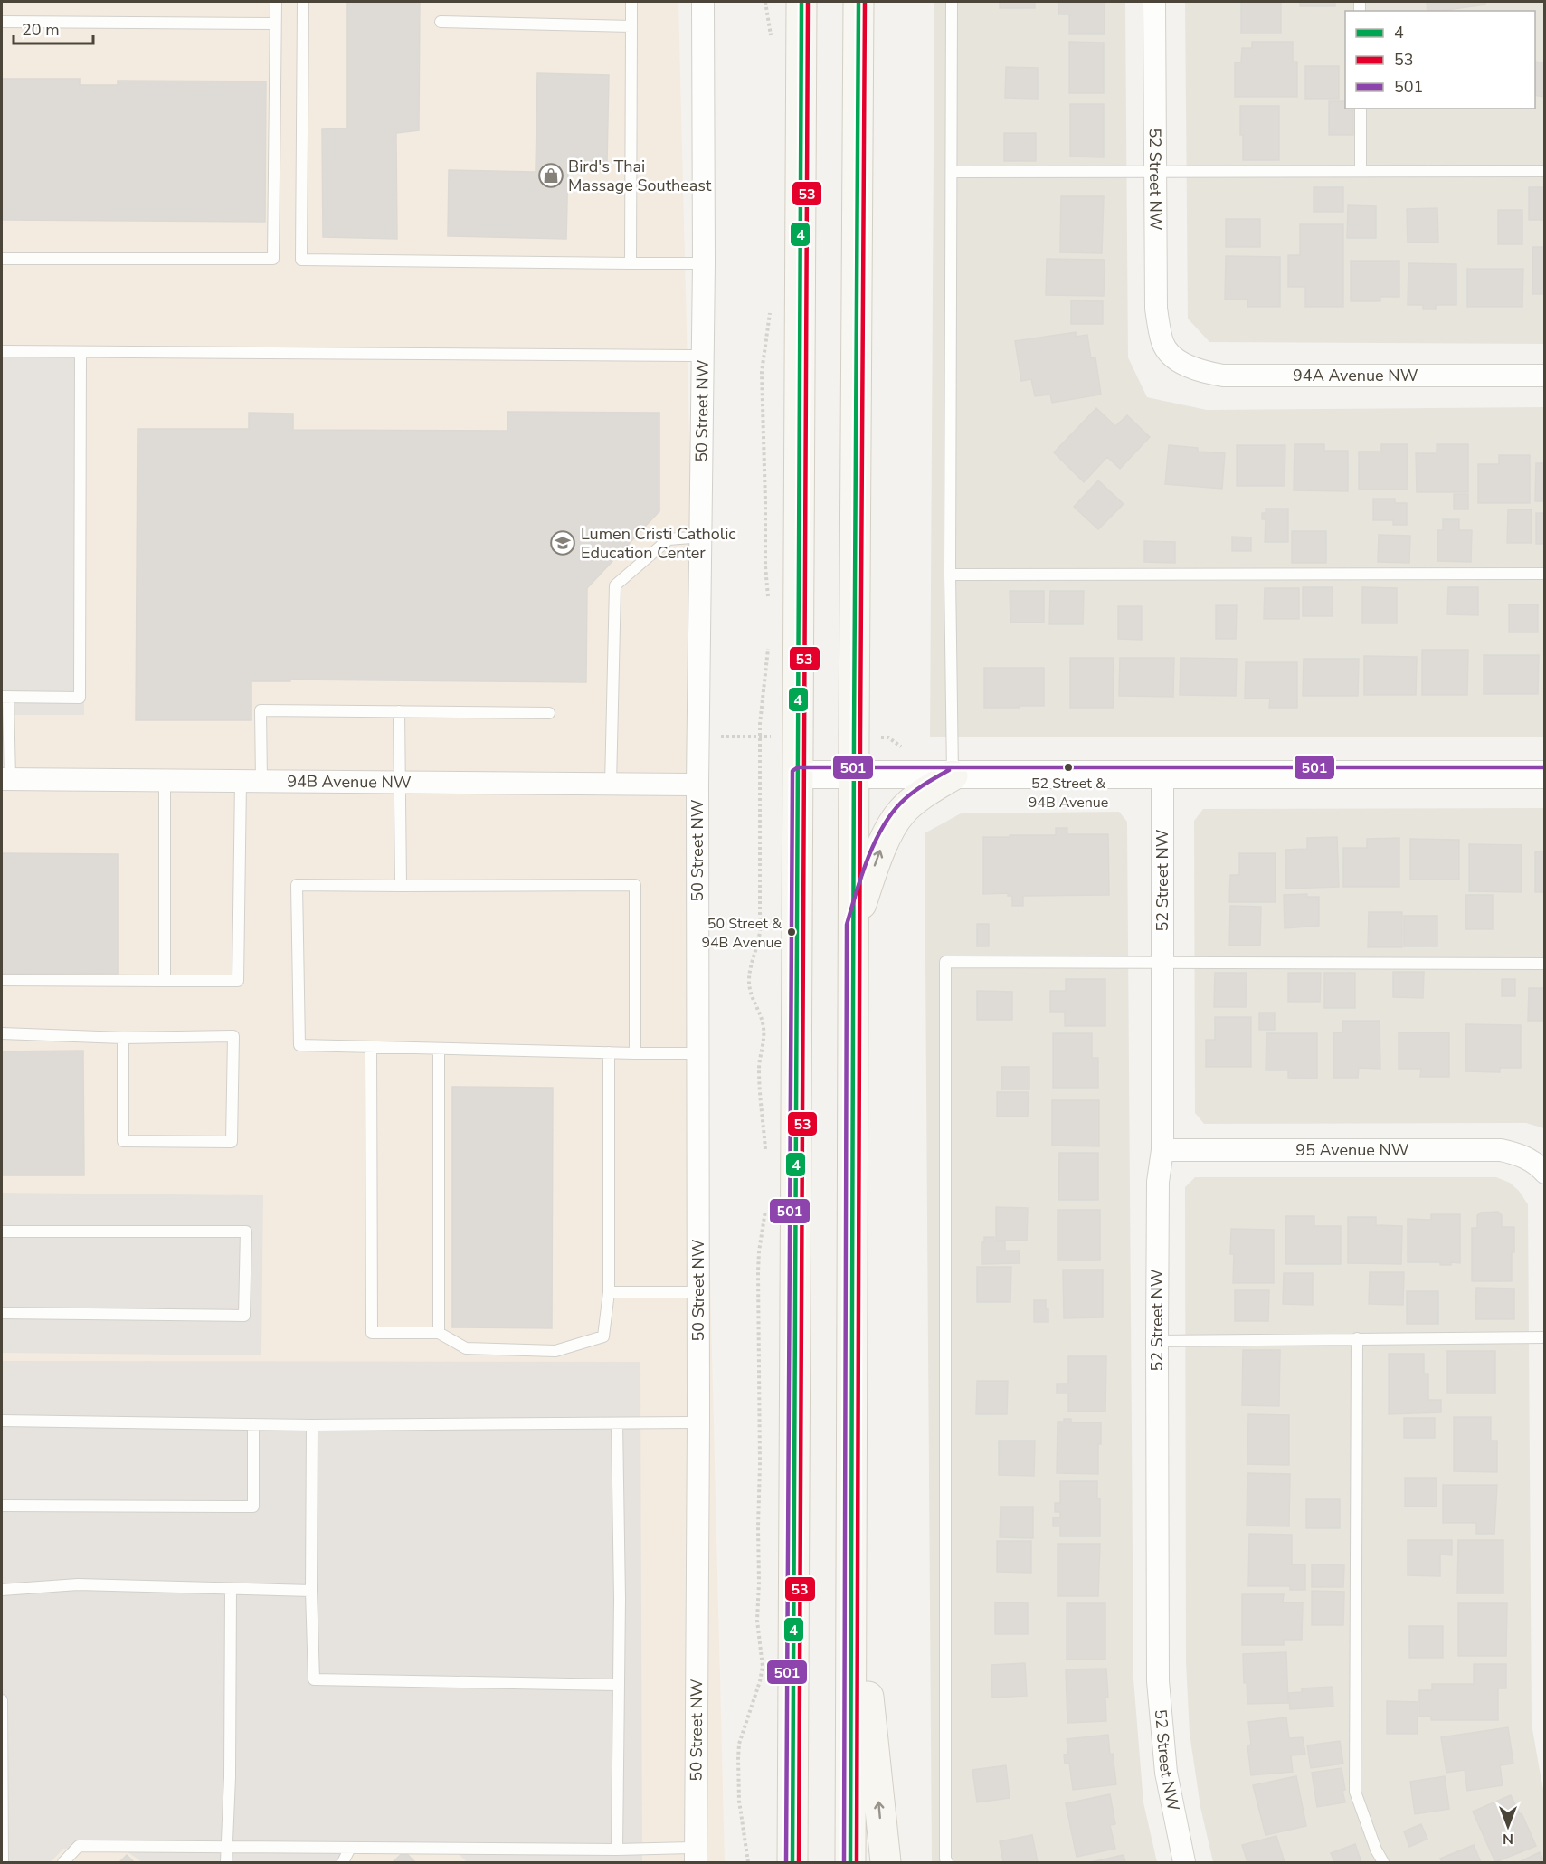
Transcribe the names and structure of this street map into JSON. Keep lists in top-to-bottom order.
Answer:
{
  "streets": {
    "street": [
      "52 Street NW",
      "94A Avenue NW",
      "50 Street NW",
      "94B Avenue NW",
      "95 Avenue NW"
    ]
  },
  "crossings": [
    ["52 Street NW", "94A Avenue NW"],
    ["52 Street NW", "95 Avenue NW"],
    ["50 Street NW", "94B Avenue NW"]
  ],
  "places": {
    "shop": ["Bird's Thai Massage Southeast"],
    "school or university": ["Lumen Cristi Catholic Education Center"],
    "other": ["52 Street & 94B Avenue", "50 Street & 94B Avenue"]
  },
  "lines": ["transit line 4", "transit line 53", "transit line 501"],
  "legend": ["4", "53", "501"],
  "scale_bar": "20 m",
  "north": "bottom"
}
